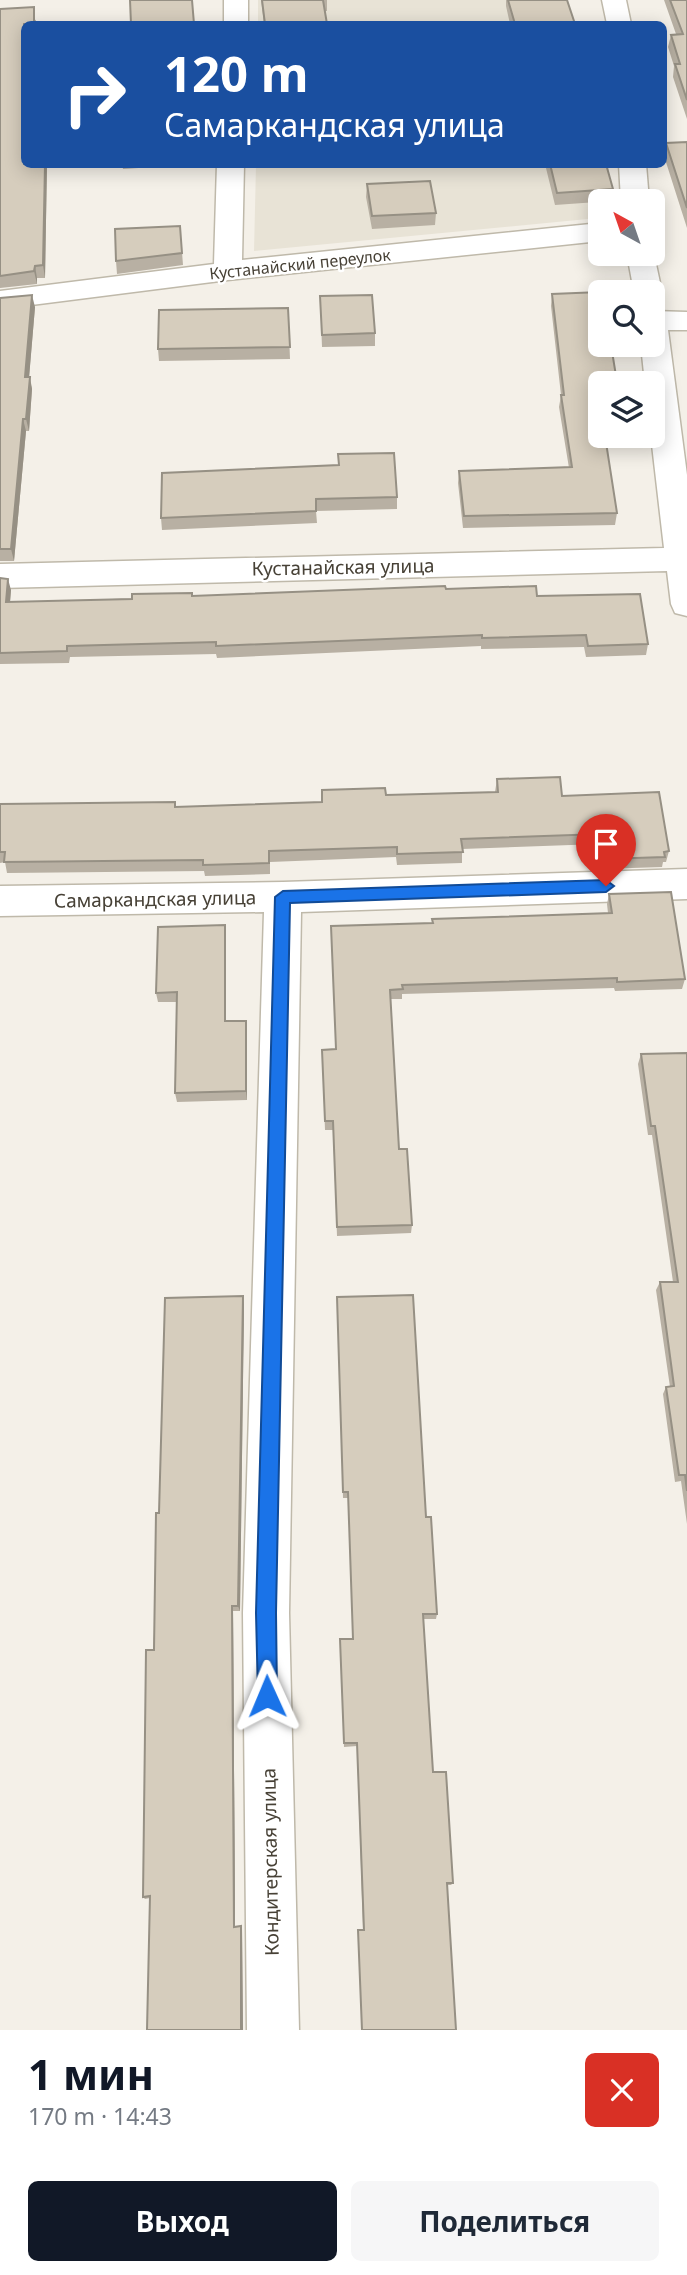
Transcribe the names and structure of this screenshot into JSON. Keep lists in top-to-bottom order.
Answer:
{
  "streets": {
    "street": [
      "Кустанайский переулок",
      "Кустанайская улица",
      "Самаркандская улица",
      "Кондитерская улица"
    ]
  },
  "crossings": [
    ["Самаркандская улица", "Кондитерская улица"]
  ],
  "north": "top left",
  "page": {
    "turn": ["120 m", "Самаркандская улица"],
    "heading": ["1 мин", "170 m · 14:43"],
    "buttons": ["Выход", "Поделиться"]
  }
}
